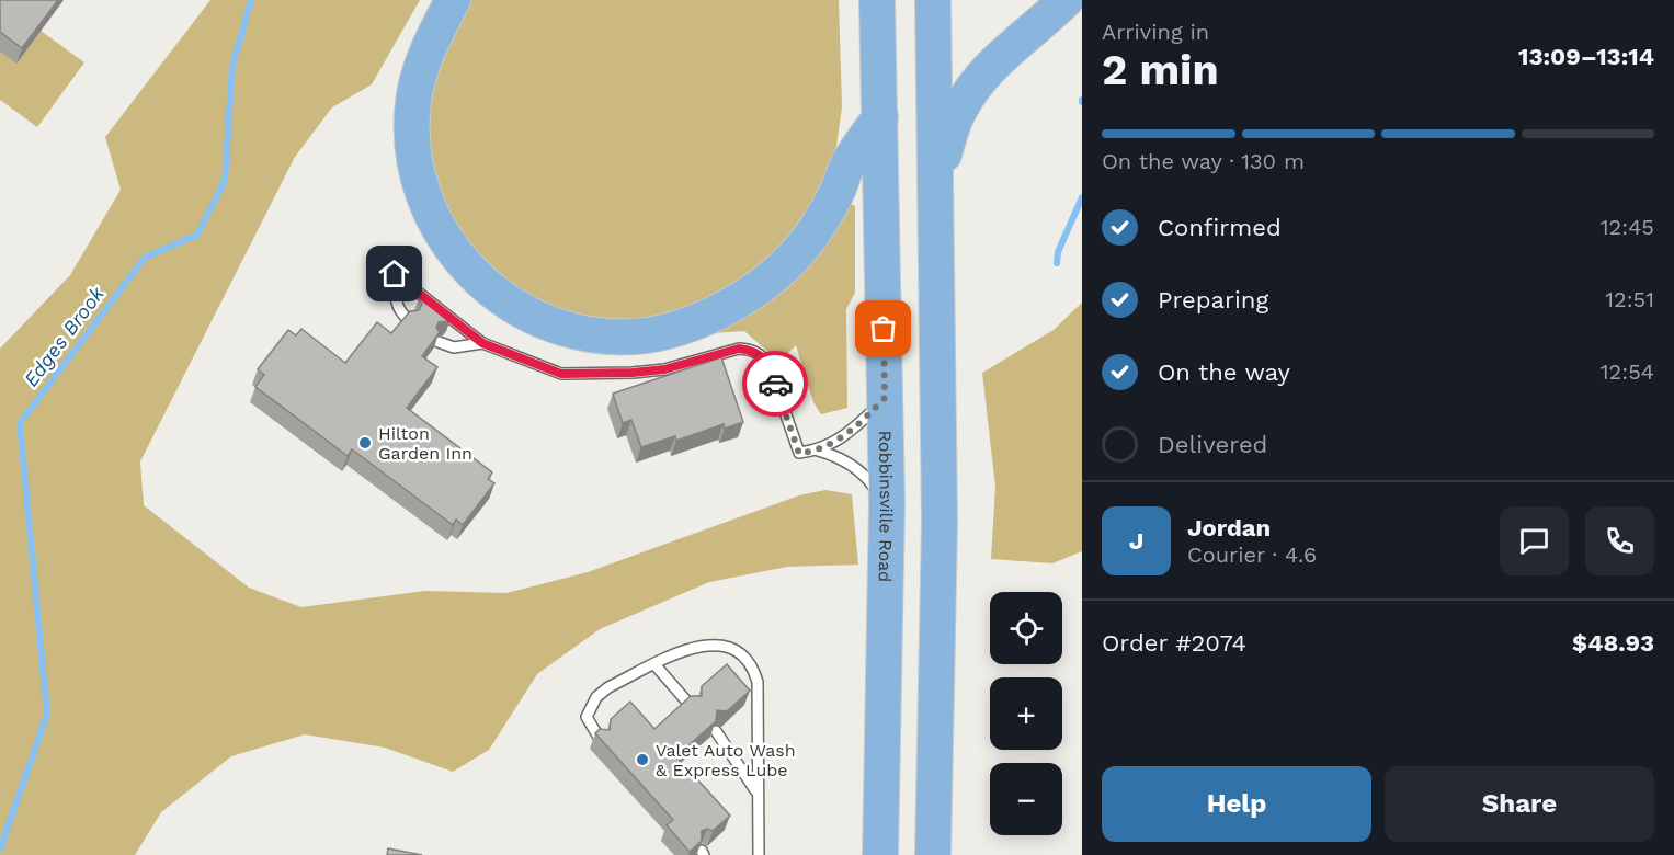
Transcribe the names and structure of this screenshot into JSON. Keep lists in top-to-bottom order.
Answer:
{
  "streets": {
    "highway": ["Robbinsville Road"]
  },
  "water": ["Edges Brook"],
  "places": ["Hilton Garden Inn", "Valet Auto Wash & Express Lube"],
  "page": {
    "heading": ["2 min", "Arriving in", "13:09–13:14"],
    "panel": [
      "Jordan",
      "Courier · 4.6",
      "Order #2074",
      "$48.93"
    ],
    "bar": "On the way · 130 m",
    "list": [
      ["Confirmed", "12:45"],
      ["Preparing", "12:51"],
      ["On the way", "12:54"],
      "Delivered"
    ],
    "round": "J",
    "map_buttons": ["+", "−"],
    "buttons": ["Help", "Share"]
  }
}
